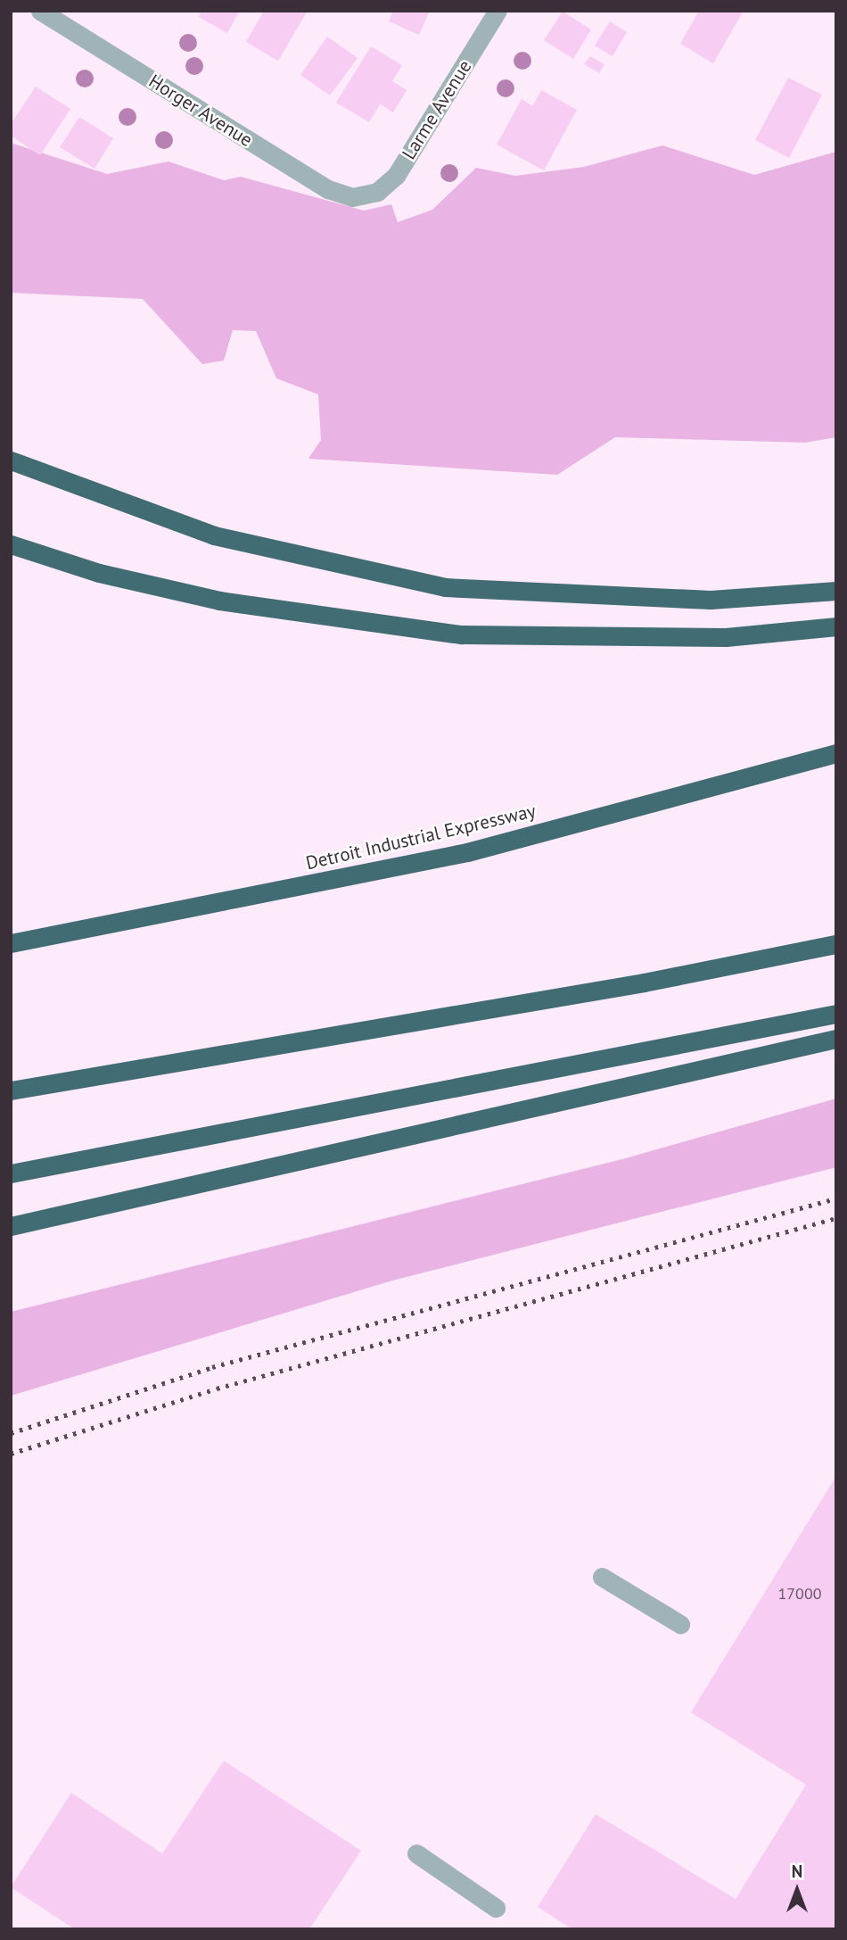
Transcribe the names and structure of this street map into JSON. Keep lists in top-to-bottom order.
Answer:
{
  "streets": {
    "highway": ["Detroit Industrial Expressway"],
    "street": ["Larme Avenue", "Horger Avenue"]
  },
  "crossings": [
    ["Larme Avenue", "Horger Avenue"]
  ],
  "house_numbers": ["17000"],
  "north": "top"
}
